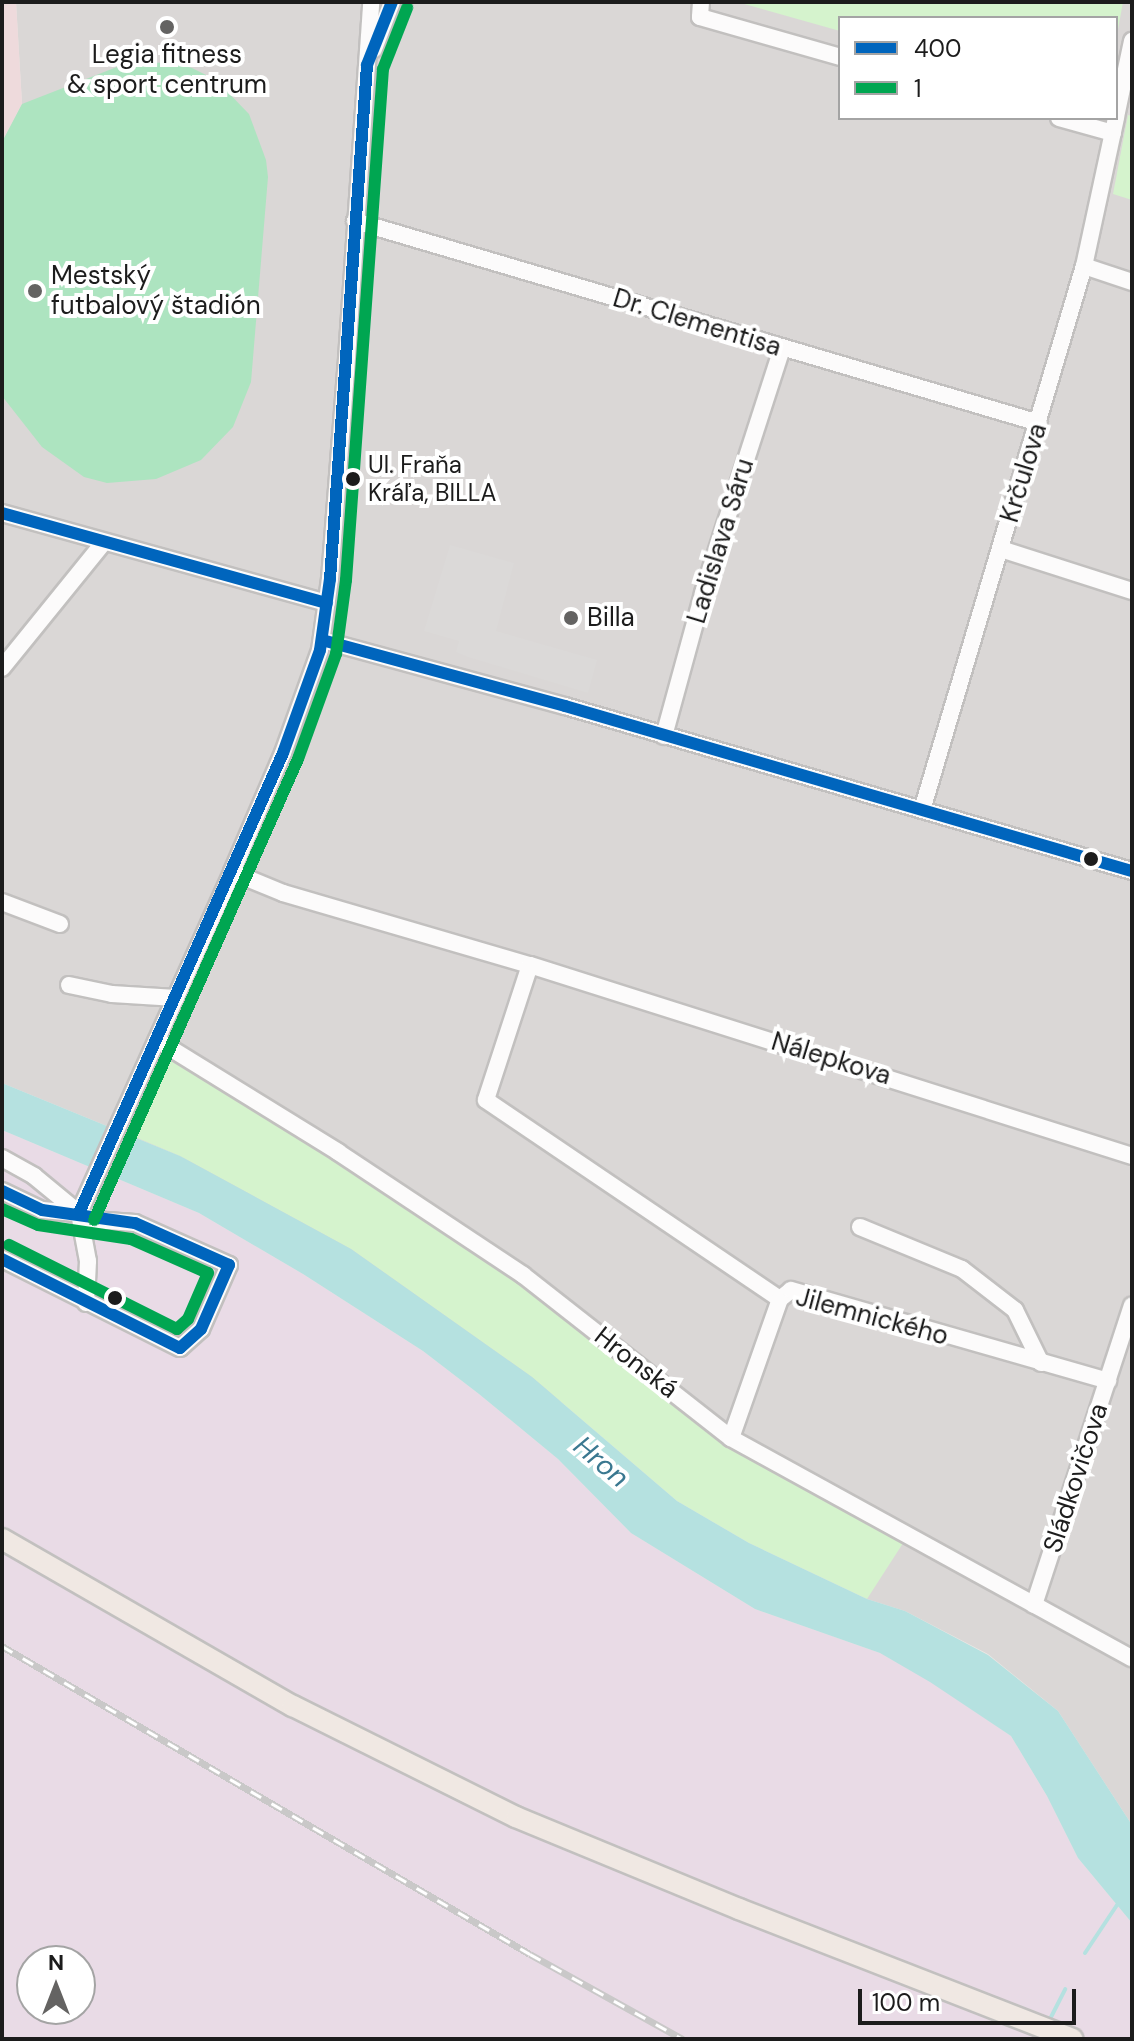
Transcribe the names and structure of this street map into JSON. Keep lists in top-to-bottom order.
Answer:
{
  "streets": {
    "street": [
      "Dr. Clementisa",
      "Krčulova",
      "Ladislava Sáru",
      "Nálepkova",
      "Jilemnického",
      "Hronská",
      "Sládkovičova"
    ]
  },
  "crossings": [
    ["Dr. Clementisa", "Krčulova"],
    ["Dr. Clementisa", "Ladislava Sáru"],
    ["Jilemnického", "Hronská"],
    ["Jilemnického", "Sládkovičova"],
    ["Hronská", "Sládkovičova"]
  ],
  "water": ["Hron"],
  "places": [
    "Legia fitness & sport centrum",
    "Mestský futbalový štadión",
    "Ul. Fraňa Kráľa, BILLA",
    "Billa"
  ],
  "lines": ["transit line 400", "transit line 1"],
  "legend": ["400", "1"],
  "scale_bar": "100 m",
  "north": "top"
}
